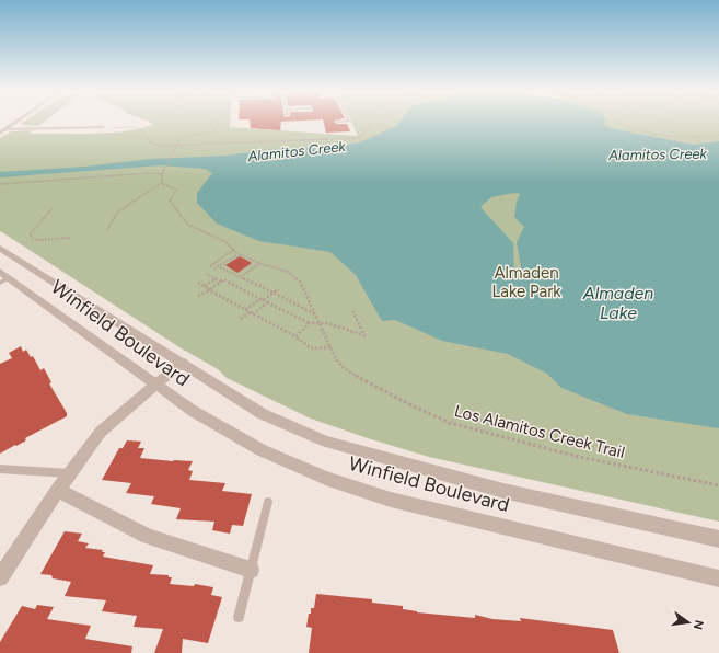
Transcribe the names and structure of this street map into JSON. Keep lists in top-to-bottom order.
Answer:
{
  "streets": {
    "street": ["Winfield Boulevard"],
    "path": ["Los Alamitos Creek Trail"]
  },
  "water": ["Alamitos Creek", "Almaden Lake"],
  "parks": ["Almaden Lake Park"],
  "north": "right"
}
